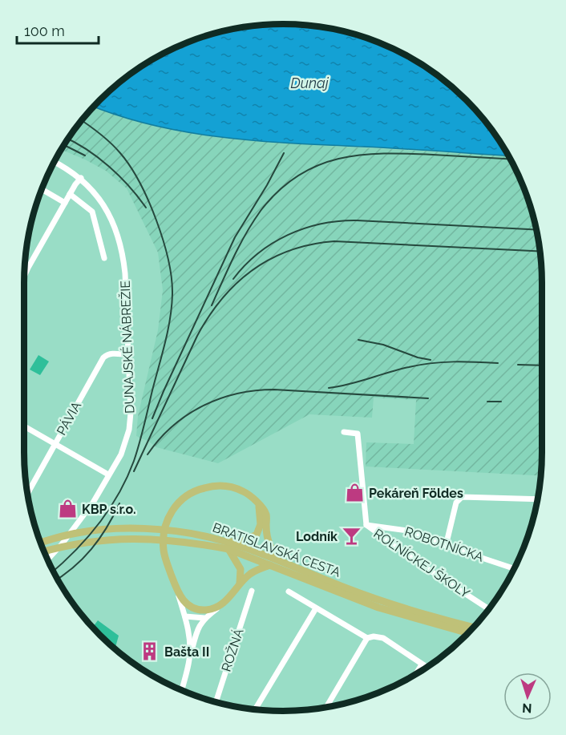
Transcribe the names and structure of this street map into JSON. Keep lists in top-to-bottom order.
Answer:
{
  "streets": {
    "main road": ["BRATISLAVSKÁ CESTA"],
    "street": [
      "DUNAJSKÉ NÁBREŽIE",
      "PÁVIA",
      "ROBOTNÍCKA",
      "ROĽNÍCKEJ ŠKOLY",
      "ROŽNÁ"
    ]
  },
  "crossings": [
    ["DUNAJSKÉ NÁBREŽIE", "PÁVIA"],
    ["ROBOTNÍCKA", "ROĽNÍCKEJ ŠKOLY"]
  ],
  "water": ["Dunaj"],
  "places": {
    "shop": ["Pekáreň Földes", "KBP s.r.o."],
    "bar": ["Lodník"],
    "building": ["Bašta II"]
  },
  "scale_bar": "100 m",
  "north": "bottom"
}
